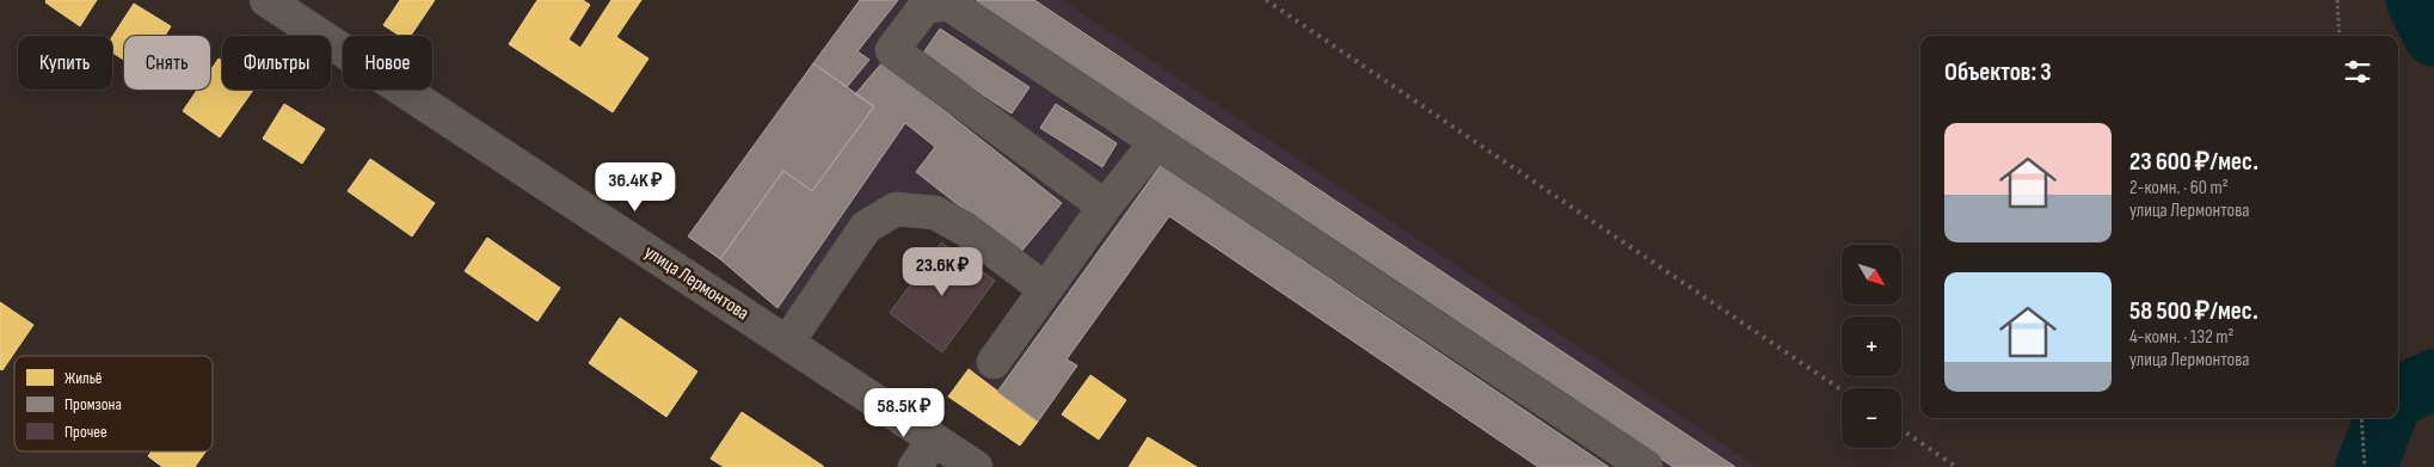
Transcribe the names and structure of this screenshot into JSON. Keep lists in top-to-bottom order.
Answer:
{
  "streets": {
    "street": ["улица Лермонтова"]
  },
  "legend": ["Жильё", "Промзона", "Прочее"],
  "north": "bottom right",
  "page": {
    "chip": [
      "Купить",
      "Снять",
      "Фильтры",
      "Новое"
    ],
    "heading": "Объектов: 3",
    "list": [
      {
        "name": "23 600 ₽/мес.",
        "note": "2-комн. · 60 m² · улица Лермонтова"
      },
      {
        "name": "58 500 ₽/мес.",
        "note": "4-комн. · 132 m² · улица Лермонтова"
      }
    ],
    "price": ["36.4K ₽", "23.6K ₽", "58.5K ₽"],
    "map_buttons": ["+", "−"]
  }
}
